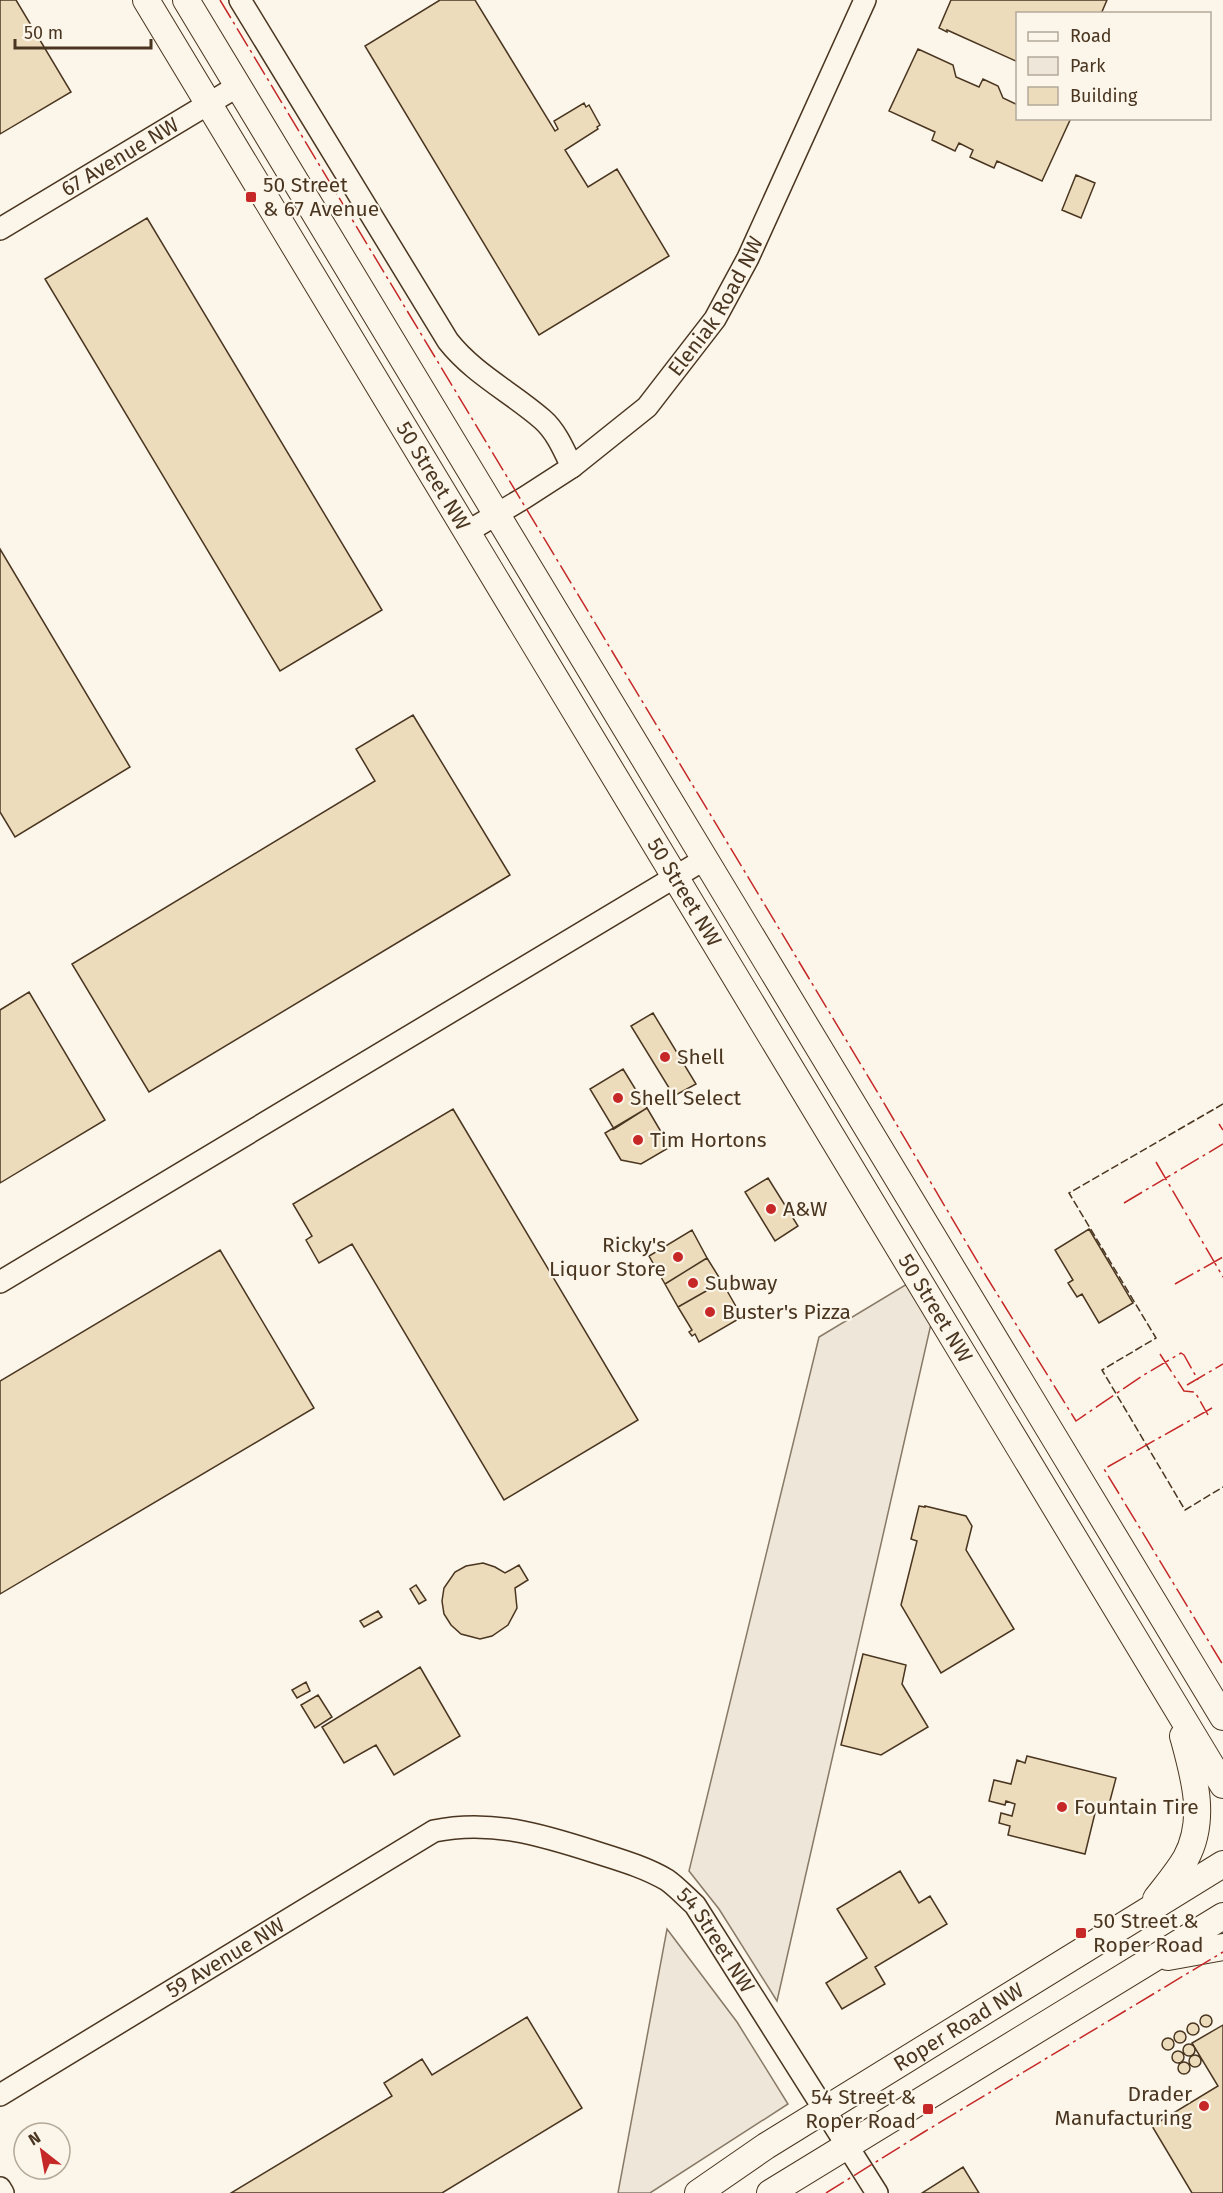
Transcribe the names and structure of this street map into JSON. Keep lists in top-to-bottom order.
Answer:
{
  "streets": {
    "main road": ["50 Street NW", "Roper Road NW"],
    "street": [
      "67 Avenue NW",
      "Eleniak Road NW",
      "54 Street NW",
      "59 Avenue NW"
    ]
  },
  "crossings": [
    ["67 Avenue NW", "50 Street NW"],
    ["Eleniak Road NW", "50 Street NW"],
    ["54 Street NW", "59 Avenue NW"],
    ["54 Street NW", "Roper Road NW"]
  ],
  "places": {
    "transit": ["50 Street & 67 Avenue", "50 Street & Roper Road", "54 Street & Roper Road"],
    "other": [
      "Shell",
      "Shell Select",
      "Tim Hortons",
      "A&W",
      "Ricky's Liquor Store",
      "Subway",
      "Buster's Pizza",
      "Fountain Tire",
      "Drader Manufacturing"
    ]
  },
  "legend": ["Road", "Park", "Building"],
  "scale_bar": "50 m",
  "north": "top left"
}
